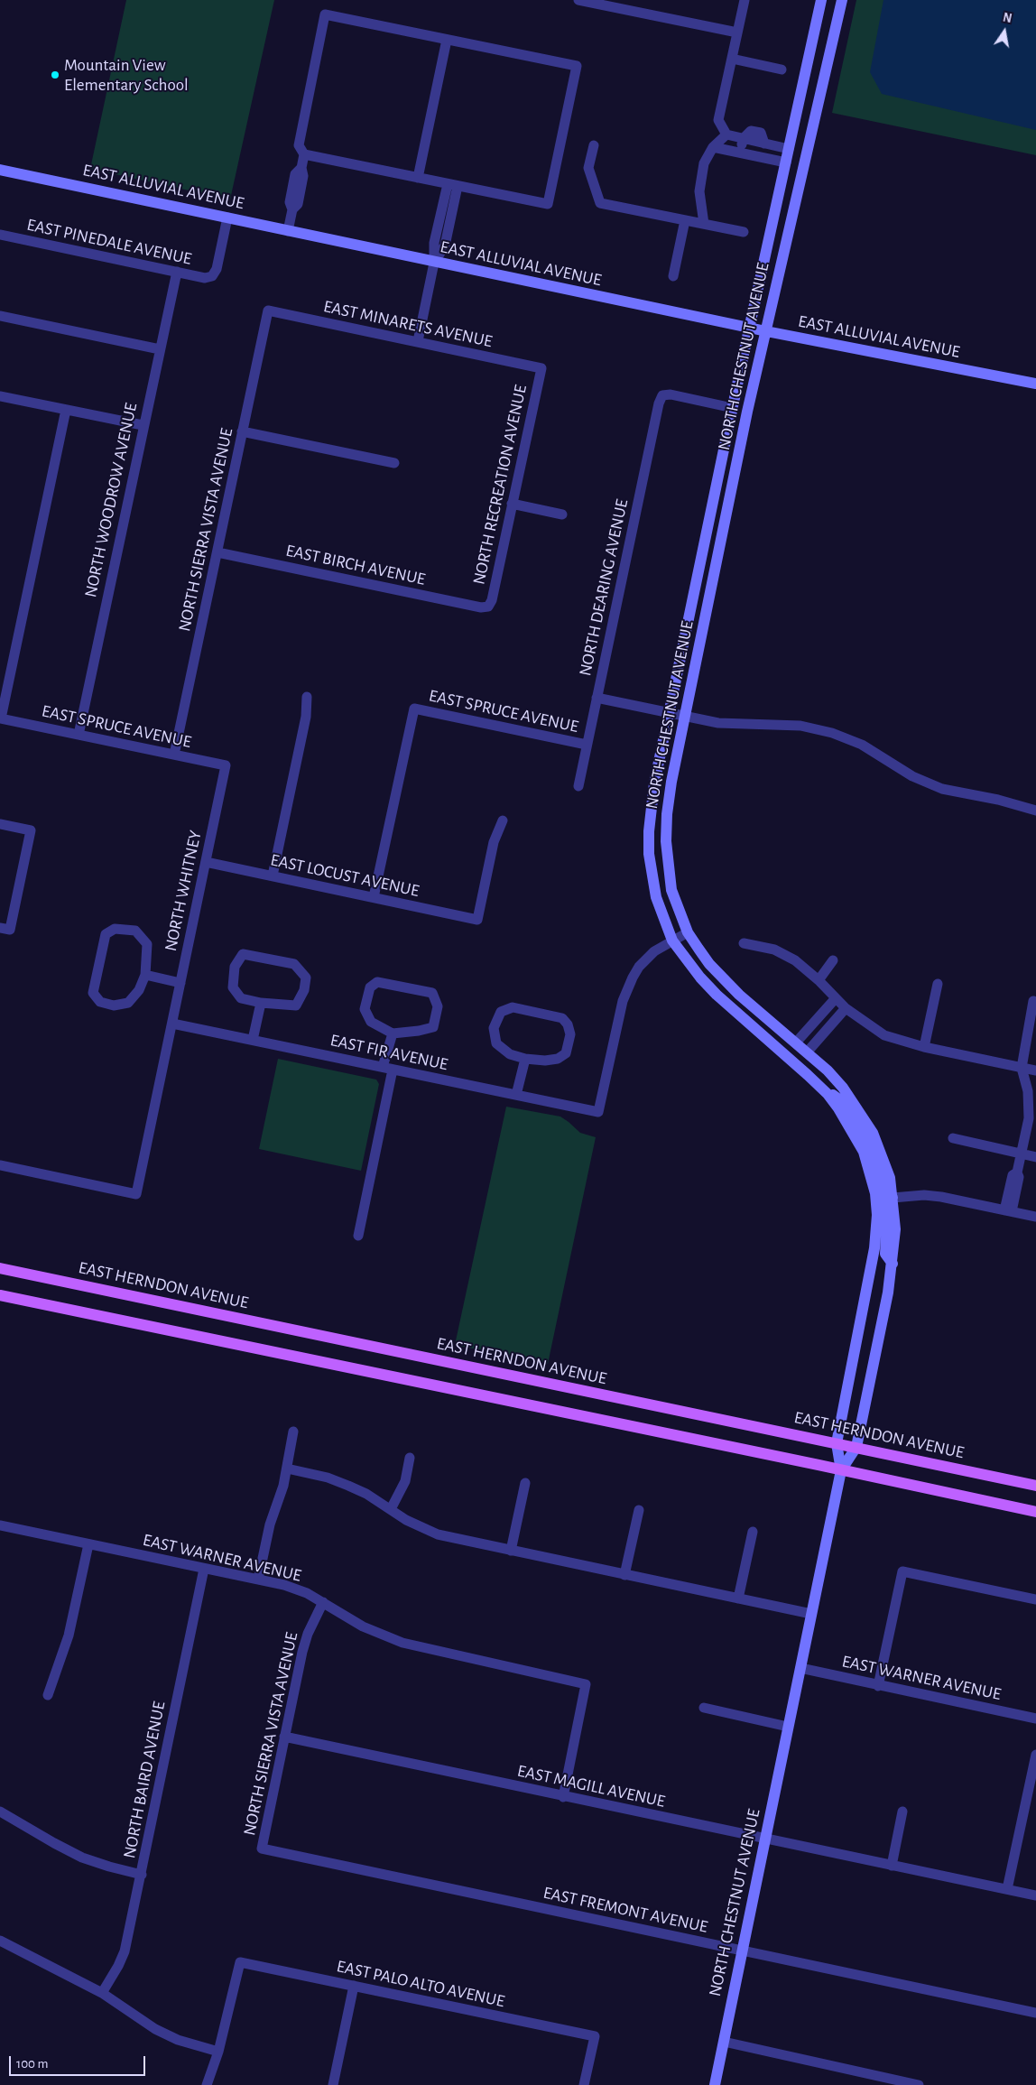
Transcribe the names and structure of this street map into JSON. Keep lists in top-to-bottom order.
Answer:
{
  "streets": {
    "main road": ["EAST ALLUVIAL AVENUE", "NORTH CHESTNUT AVENUE", "EAST HERNDON AVENUE"],
    "street": [
      "EAST PINEDALE AVENUE",
      "EAST MINARETS AVENUE",
      "NORTH RECREATION AVENUE",
      "NORTH WOODROW AVENUE",
      "NORTH SIERRA VISTA AVENUE",
      "EAST BIRCH AVENUE",
      "NORTH DEARING AVENUE",
      "EAST SPRUCE AVENUE",
      "EAST LOCUST AVENUE",
      "NORTH WHITNEY",
      "EAST FIR AVENUE",
      "EAST WARNER AVENUE",
      "NORTH BAIRD AVENUE",
      "EAST MAGILL AVENUE",
      "EAST FREMONT AVENUE",
      "EAST PALO ALTO AVENUE"
    ]
  },
  "crossings": [
    ["EAST ALLUVIAL AVENUE", "EAST PINEDALE AVENUE"],
    ["EAST ALLUVIAL AVENUE", "NORTH CHESTNUT AVENUE"],
    ["EAST PINEDALE AVENUE", "NORTH WOODROW AVENUE"],
    ["EAST MINARETS AVENUE", "NORTH RECREATION AVENUE"],
    ["EAST MINARETS AVENUE", "NORTH SIERRA VISTA AVENUE"],
    ["NORTH CHESTNUT AVENUE", "NORTH DEARING AVENUE"],
    ["NORTH CHESTNUT AVENUE", "EAST FIR AVENUE"],
    ["NORTH CHESTNUT AVENUE", "EAST HERNDON AVENUE"],
    ["NORTH CHESTNUT AVENUE", "EAST WARNER AVENUE"],
    ["NORTH CHESTNUT AVENUE", "EAST MAGILL AVENUE"],
    ["NORTH CHESTNUT AVENUE", "EAST FREMONT AVENUE"],
    ["NORTH RECREATION AVENUE", "EAST BIRCH AVENUE"],
    ["NORTH WOODROW AVENUE", "EAST SPRUCE AVENUE"],
    ["NORTH SIERRA VISTA AVENUE", "EAST BIRCH AVENUE"],
    ["NORTH SIERRA VISTA AVENUE", "EAST SPRUCE AVENUE"],
    ["NORTH SIERRA VISTA AVENUE", "EAST WARNER AVENUE"],
    ["NORTH SIERRA VISTA AVENUE", "EAST MAGILL AVENUE"],
    ["NORTH SIERRA VISTA AVENUE", "EAST FREMONT AVENUE"],
    ["NORTH DEARING AVENUE", "EAST SPRUCE AVENUE"],
    ["EAST SPRUCE AVENUE", "EAST LOCUST AVENUE"],
    ["EAST SPRUCE AVENUE", "NORTH WHITNEY"],
    ["EAST LOCUST AVENUE", "NORTH WHITNEY"],
    ["NORTH WHITNEY", "EAST FIR AVENUE"],
    ["EAST WARNER AVENUE", "NORTH BAIRD AVENUE"],
    ["EAST WARNER AVENUE", "EAST MAGILL AVENUE"]
  ],
  "places": ["Mountain View Elementary School"],
  "scale_bar": "100 m",
  "north": "top"
}
